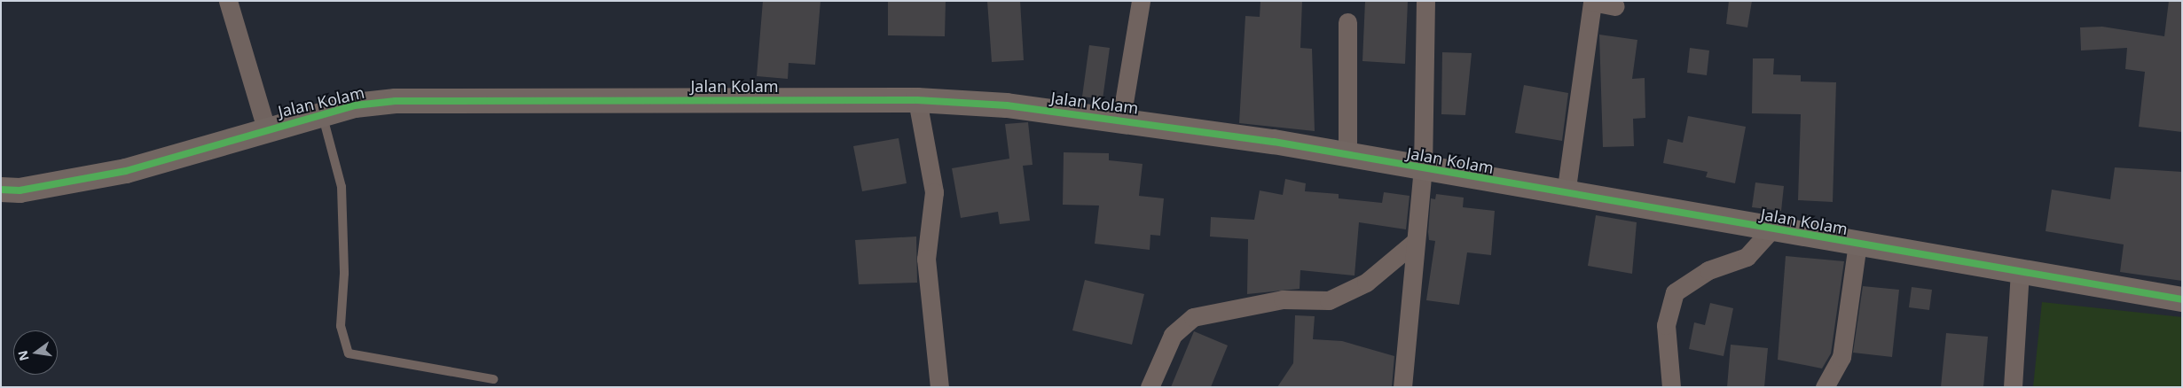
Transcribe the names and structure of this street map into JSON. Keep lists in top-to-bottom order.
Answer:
{
  "streets": {
    "street": ["Jalan Kolam"]
  },
  "north": "left"
}
